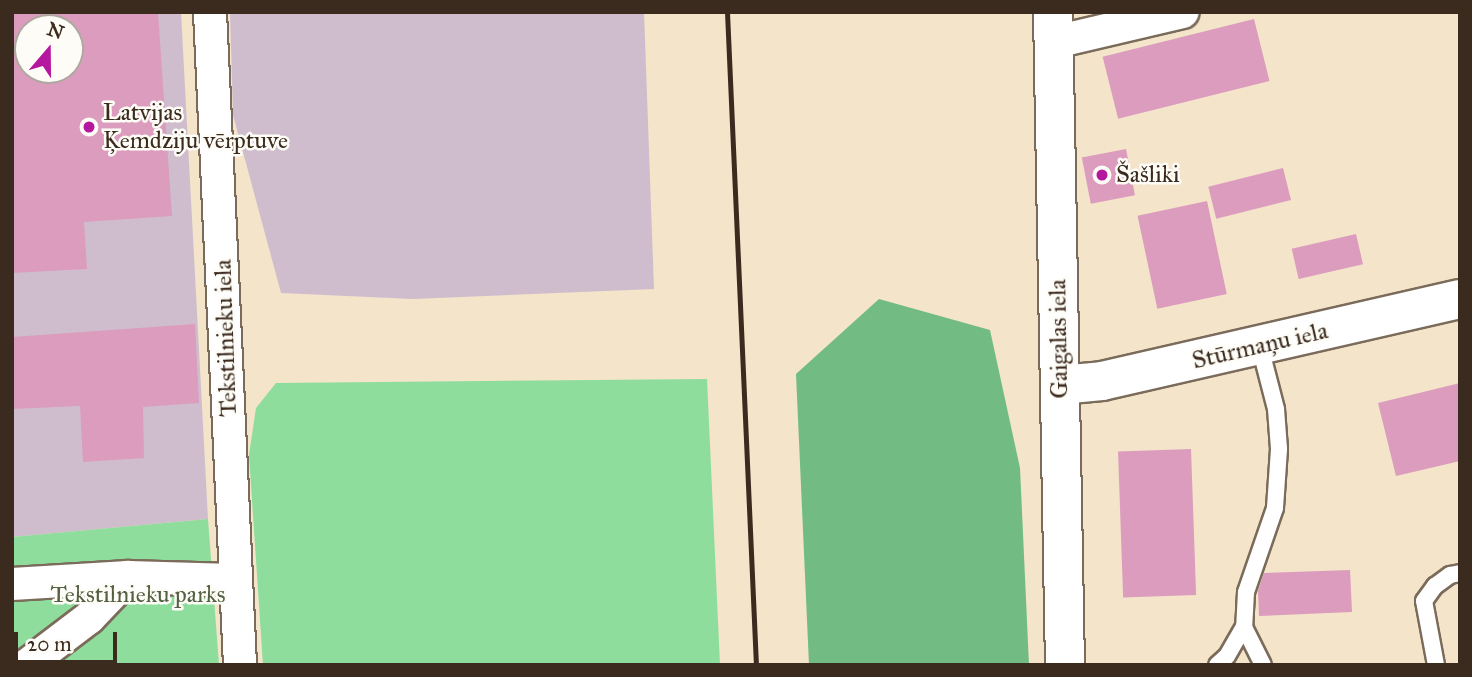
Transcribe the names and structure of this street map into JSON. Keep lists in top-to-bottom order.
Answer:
{
  "streets": {
    "street": ["Tekstilnieku iela", "Gaigalas iela", "Stūrmaņu iela"]
  },
  "crossings": [
    ["Gaigalas iela", "Stūrmaņu iela"]
  ],
  "parks": ["Tekstilnieku parks"],
  "places": ["Latvijas Ķemdziju vērptuve", "Šašliki"],
  "scale_bar": "20 m",
  "north": "top"
}
